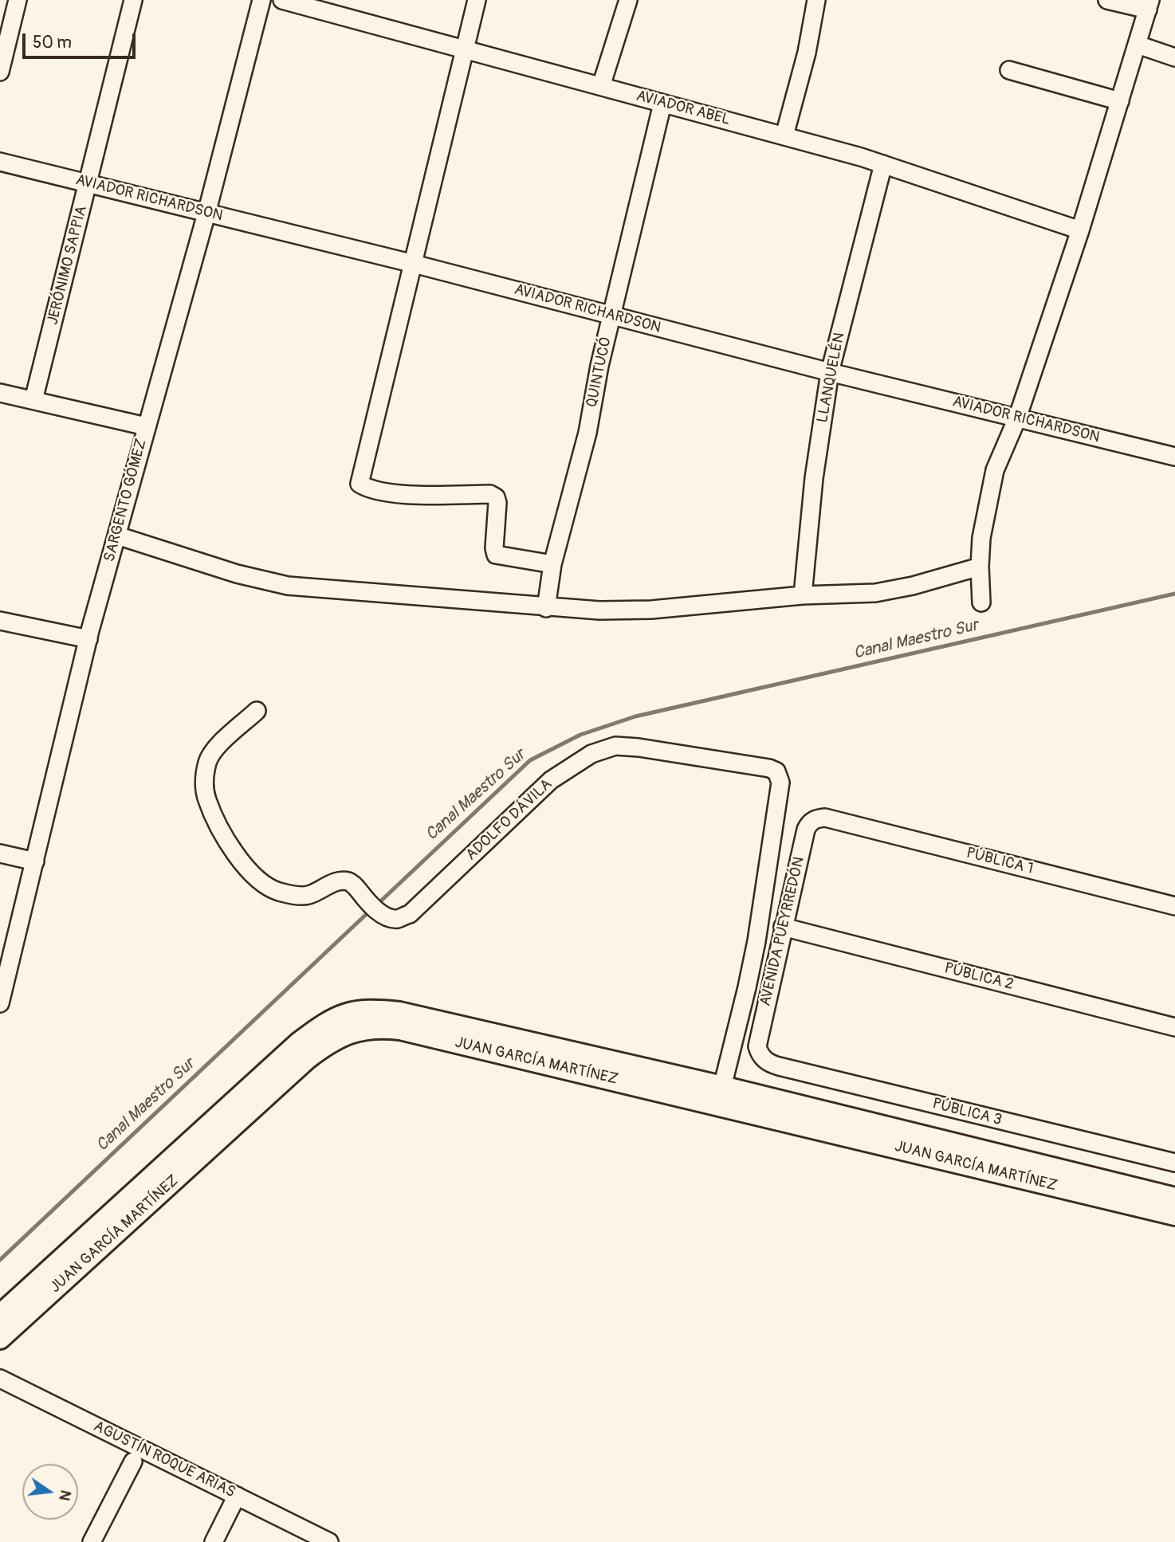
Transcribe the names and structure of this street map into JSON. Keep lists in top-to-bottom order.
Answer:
{
  "streets": {
    "main road": ["JUAN GARCÍA MARTÍNEZ"],
    "street": [
      "AVIADOR ABEL",
      "AVIADOR RICHARDSON",
      "JERÓNIMO SAPPIA",
      "QUINTUCÓ",
      "LLANQUELÉN",
      "SARGENTO GÓMEZ",
      "ADOLFO DÁVILA",
      "PÚBLICA 1",
      "AVENIDA PUEYRREDÓN",
      "PÚBLICA 2",
      "PÚBLICA 3",
      "AGUSTÍN ROQUE ARIAS"
    ]
  },
  "crossings": [
    ["AVIADOR ABEL", "QUINTUCÓ"],
    ["AVIADOR ABEL", "LLANQUELÉN"],
    ["AVIADOR RICHARDSON", "JERÓNIMO SAPPIA"],
    ["AVIADOR RICHARDSON", "QUINTUCÓ"],
    ["AVIADOR RICHARDSON", "LLANQUELÉN"],
    ["AVIADOR RICHARDSON", "SARGENTO GÓMEZ"],
    ["ADOLFO DÁVILA", "JUAN GARCÍA MARTÍNEZ"],
    ["PÚBLICA 1", "AVENIDA PUEYRREDÓN"],
    ["AVENIDA PUEYRREDÓN", "PÚBLICA 2"],
    ["AVENIDA PUEYRREDÓN", "PÚBLICA 3"]
  ],
  "water": ["Canal Maestro Sur"],
  "scale_bar": "50 m",
  "north": "right"
}
